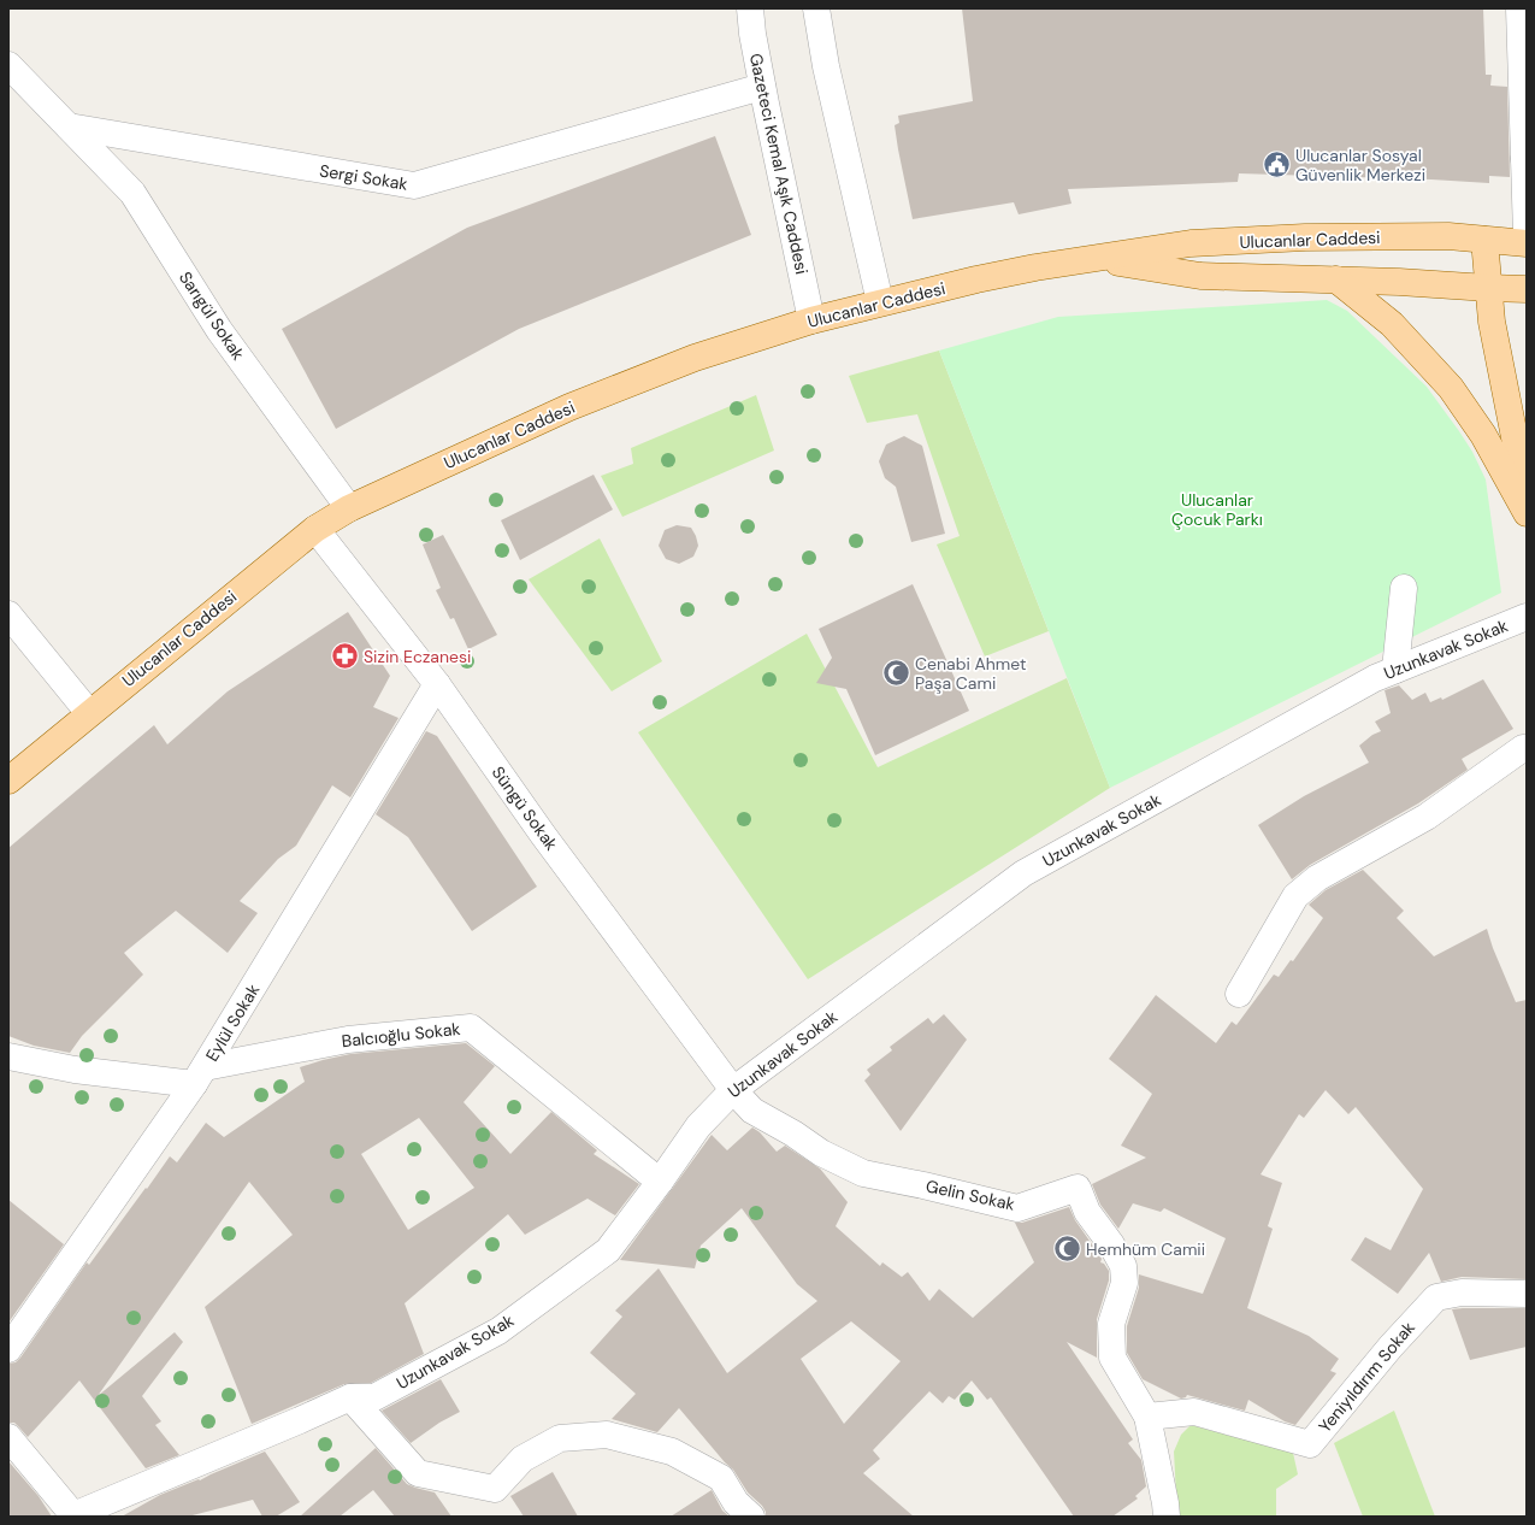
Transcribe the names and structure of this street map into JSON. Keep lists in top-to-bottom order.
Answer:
{
  "streets": {
    "main road": ["Ulucanlar Caddesi"],
    "street": [
      "Gazeteci Kemal Aşık Caddesi",
      "Sergi Sokak",
      "Sarıgül Sokak",
      "Uzunkavak Sokak",
      "Süngü Sokak",
      "Eylül Sokak",
      "Balcıoğlu Sokak",
      "Gelin Sokak",
      "Yeniyıldırım Sokak"
    ]
  },
  "crossings": [
    ["Gazeteci Kemal Aşık Caddesi", "Sergi Sokak"],
    ["Gazeteci Kemal Aşık Caddesi", "Ulucanlar Caddesi"],
    ["Sergi Sokak", "Sarıgül Sokak"],
    ["Ulucanlar Caddesi", "Sarıgül Sokak"],
    ["Ulucanlar Caddesi", "Süngü Sokak"],
    ["Uzunkavak Sokak", "Süngü Sokak"],
    ["Uzunkavak Sokak", "Balcıoğlu Sokak"],
    ["Uzunkavak Sokak", "Gelin Sokak"],
    ["Süngü Sokak", "Eylül Sokak"],
    ["Süngü Sokak", "Gelin Sokak"],
    ["Eylül Sokak", "Balcıoğlu Sokak"],
    ["Gelin Sokak", "Yeniyıldırım Sokak"]
  ],
  "parks": ["Ulucanlar Çocuk Parkı"],
  "places": {
    "public building": ["Ulucanlar Sosyal Güvenlik Merkezi"],
    "pharmacy": ["Sizin Eczanesi"],
    "mosque": ["Cenabi Ahmet Paşa Cami", "Hemhüm Camii"]
  }
}
